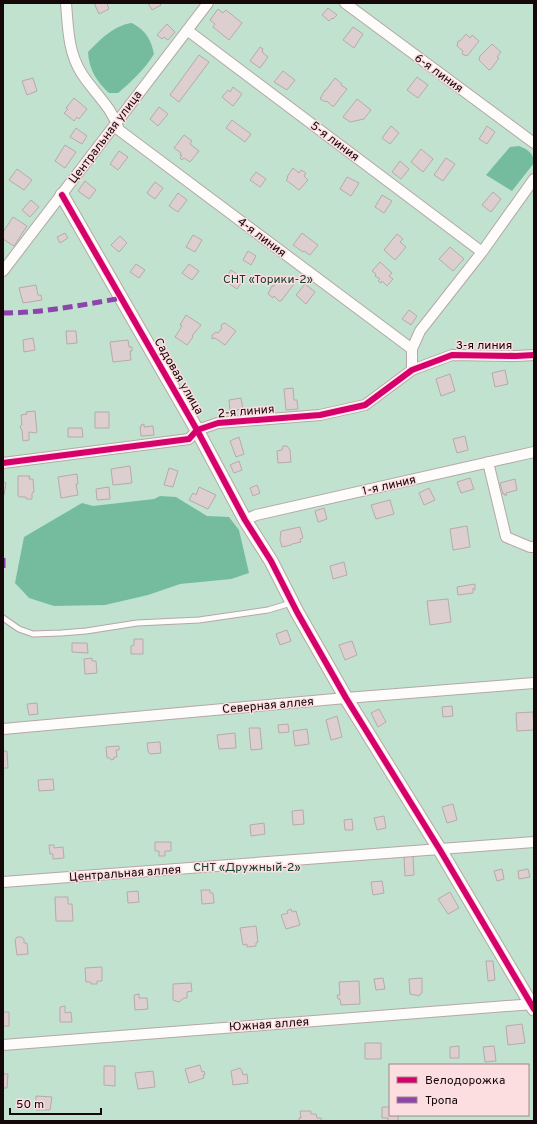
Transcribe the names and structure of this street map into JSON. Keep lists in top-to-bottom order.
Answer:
{
  "streets": {
    "street": [
      "6-я линия",
      "Центральная улица",
      "5-я линия",
      "4-я линия",
      "3-я линия",
      "Садовая улица",
      "2-я линия",
      "1-я линия",
      "Северная аллея",
      "Центральная аллея",
      "Южная аллея"
    ]
  },
  "crossings": [
    ["Центральная улица", "5-я линия"],
    ["Центральная улица", "4-я линия"],
    ["Центральная улица", "Садовая улица"],
    ["3-я линия", "2-я линия"],
    ["Садовая улица", "2-я линия"],
    ["Садовая улица", "1-я линия"],
    ["Садовая улица", "Северная аллея"],
    ["Садовая улица", "Центральная аллея"],
    ["Садовая улица", "Южная аллея"]
  ],
  "parks": ["СНТ «Торики-2»", "СНТ «Дружный-2»"],
  "legend": ["Велодорожка", "Тропа"],
  "scale_bar": "50 m"
}
